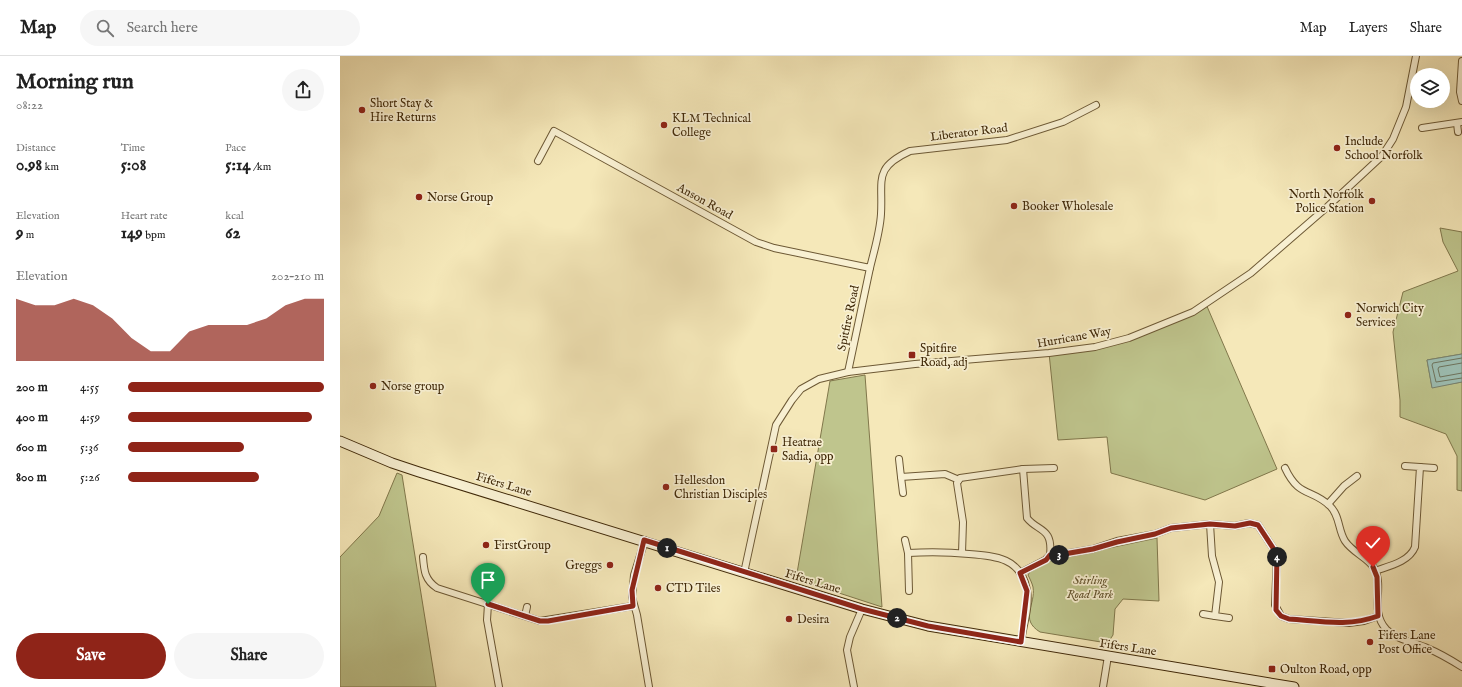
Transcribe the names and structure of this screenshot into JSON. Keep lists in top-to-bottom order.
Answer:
{
  "streets": {
    "street": [
      "Liberator Road",
      "Anson Road",
      "Spitfire Road",
      "Hurricane Way",
      "Fifers Lane"
    ]
  },
  "crossings": [
    ["Liberator Road", "Anson Road"],
    ["Liberator Road", "Spitfire Road"],
    ["Anson Road", "Spitfire Road"],
    ["Spitfire Road", "Hurricane Way"],
    ["Hurricane Way", "Fifers Lane"]
  ],
  "parks": ["Stirling Road Park"],
  "places": {
    "other": [
      "Short Stay & Hire Returns",
      "KLM Technical College",
      "Include School Norfolk",
      "Norse Group",
      "North Norfolk Police Station",
      "Booker Wholesale",
      "Norwich City Services",
      "Norse group",
      "Hellesdon Christian Disciples",
      "FirstGroup",
      "Greggs",
      "CTD Tiles",
      "Desira",
      "Fifers Lane Post Office"
    ],
    "transit": ["Spitfire Road, adj", "Heatrae Sadia, opp", "Oulton Road, opp"]
  },
  "page": {
    "header": "Map",
    "search": "Search here",
    "nav": ["Map", "Layers", "Share"],
    "heading": ["Morning run", "08:22"],
    "stats": [
      ["Distance", "0.98 km"],
      ["Time", "5:08"],
      ["Pace", "5:14 /km"],
      ["Elevation", "9 m"],
      ["Heart rate", "149 bpm"],
      ["kcal", "62"]
    ],
    "chart": ["Elevation", "202–210 m"],
    "list": [
      {
        "name": "200 m",
        "note": "4:55"
      },
      {
        "name": "400 m",
        "note": "4:59"
      },
      {
        "name": "600 m",
        "note": "5:36"
      },
      {
        "name": "800 m",
        "note": "5:26"
      }
    ],
    "pins": [
      "1",
      "3",
      "4",
      "2"
    ],
    "buttons": ["Save", "Share"]
  }
}
